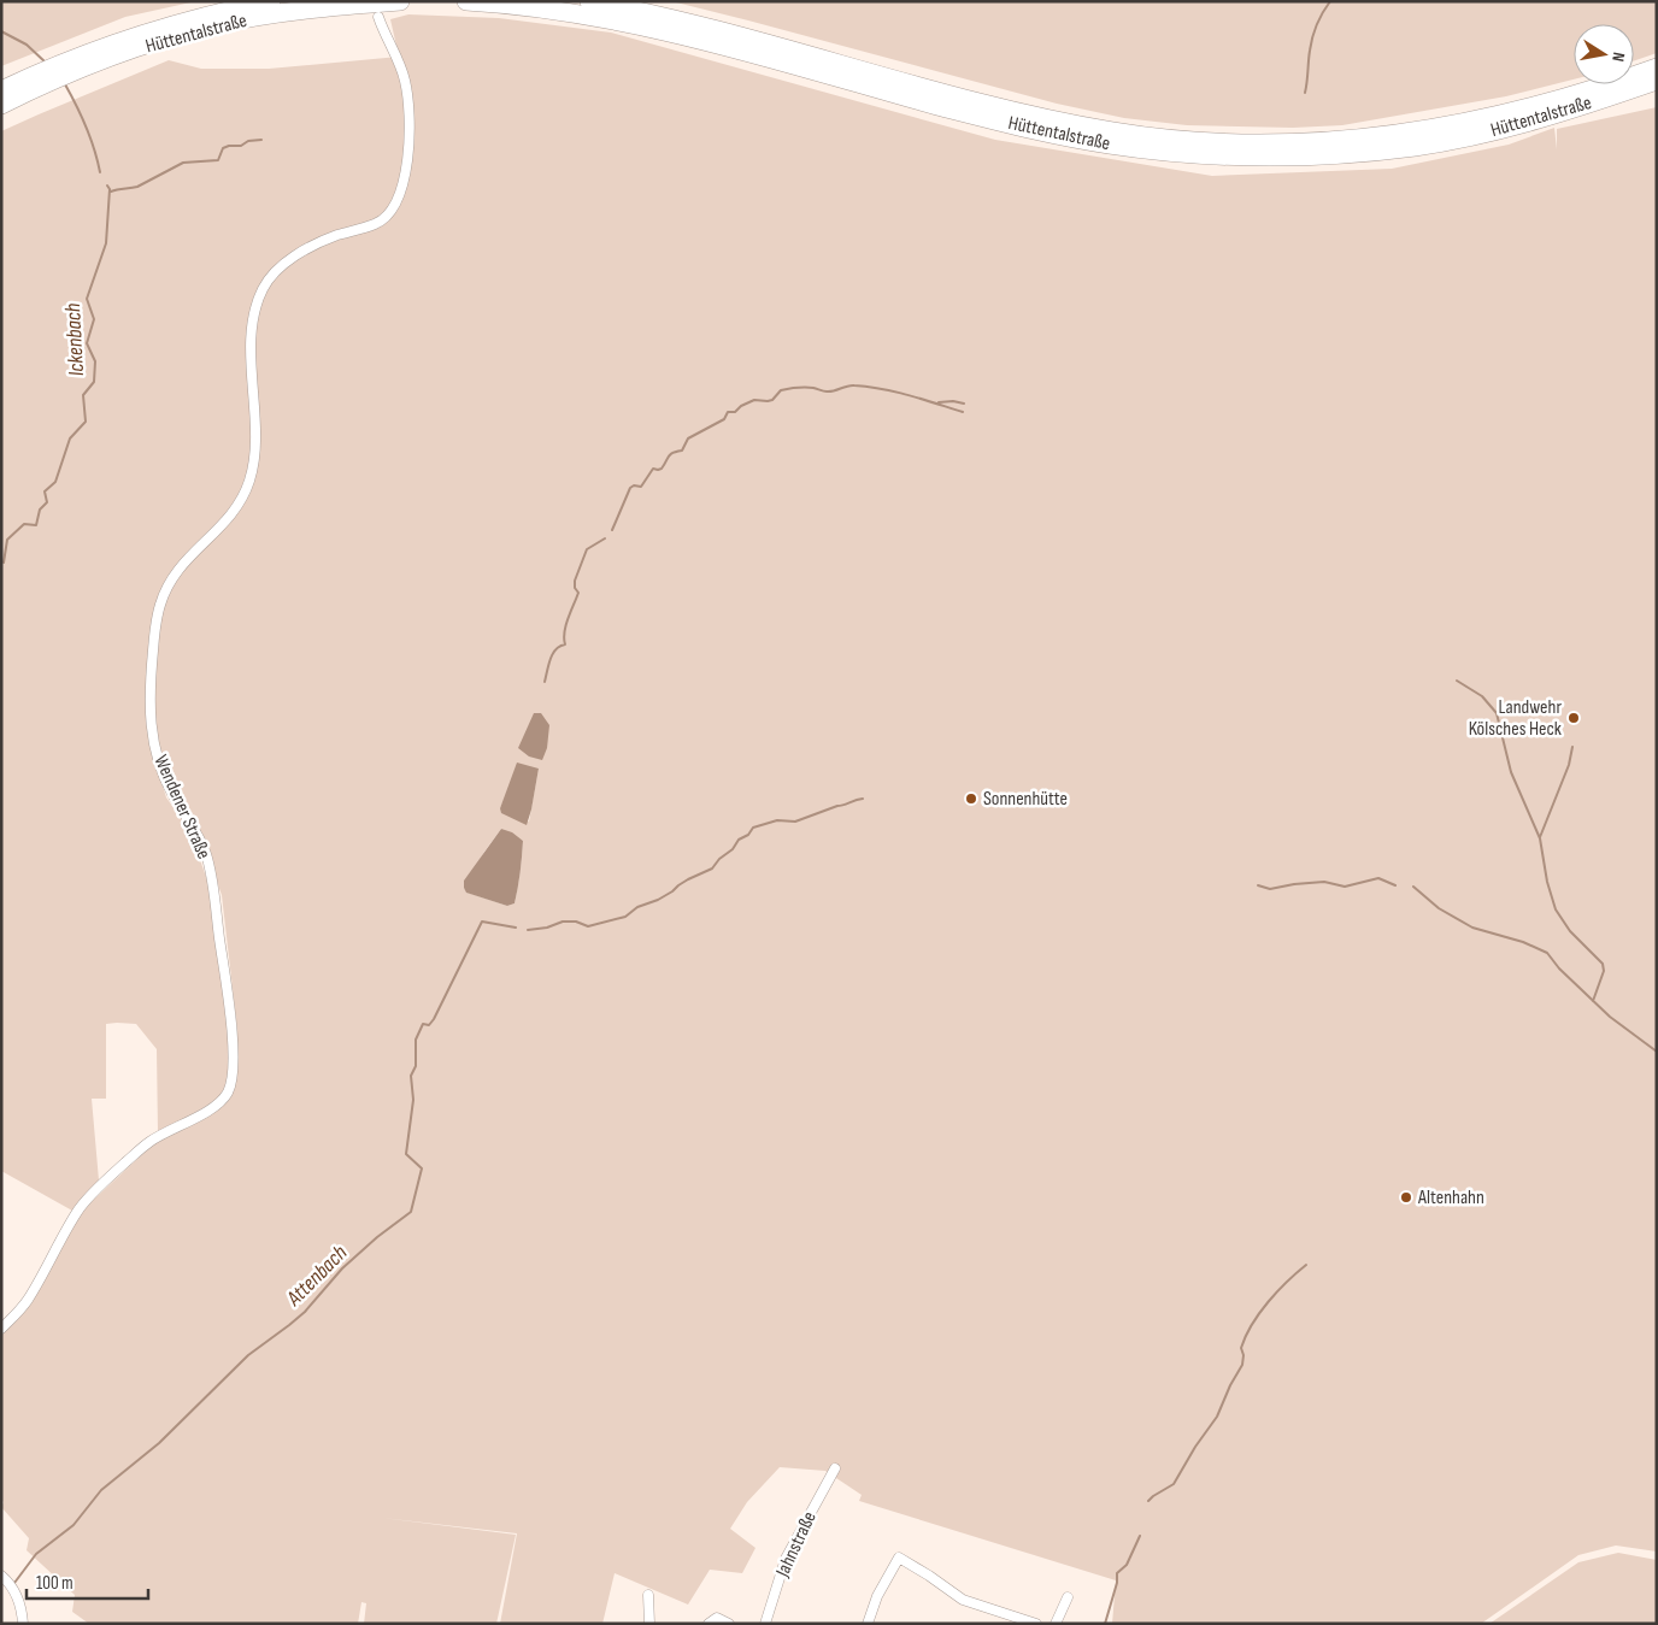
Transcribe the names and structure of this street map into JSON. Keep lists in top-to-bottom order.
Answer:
{
  "streets": {
    "highway": ["Hüttentalstraße"],
    "street": ["Wendener Straße", "Jahnstraße"]
  },
  "water": ["Ickenbach", "Attenbach"],
  "places": ["Landwehr Kölsches Heck", "Sonnenhütte", "Altenhahn"],
  "scale_bar": "100 m",
  "north": "right"
}
